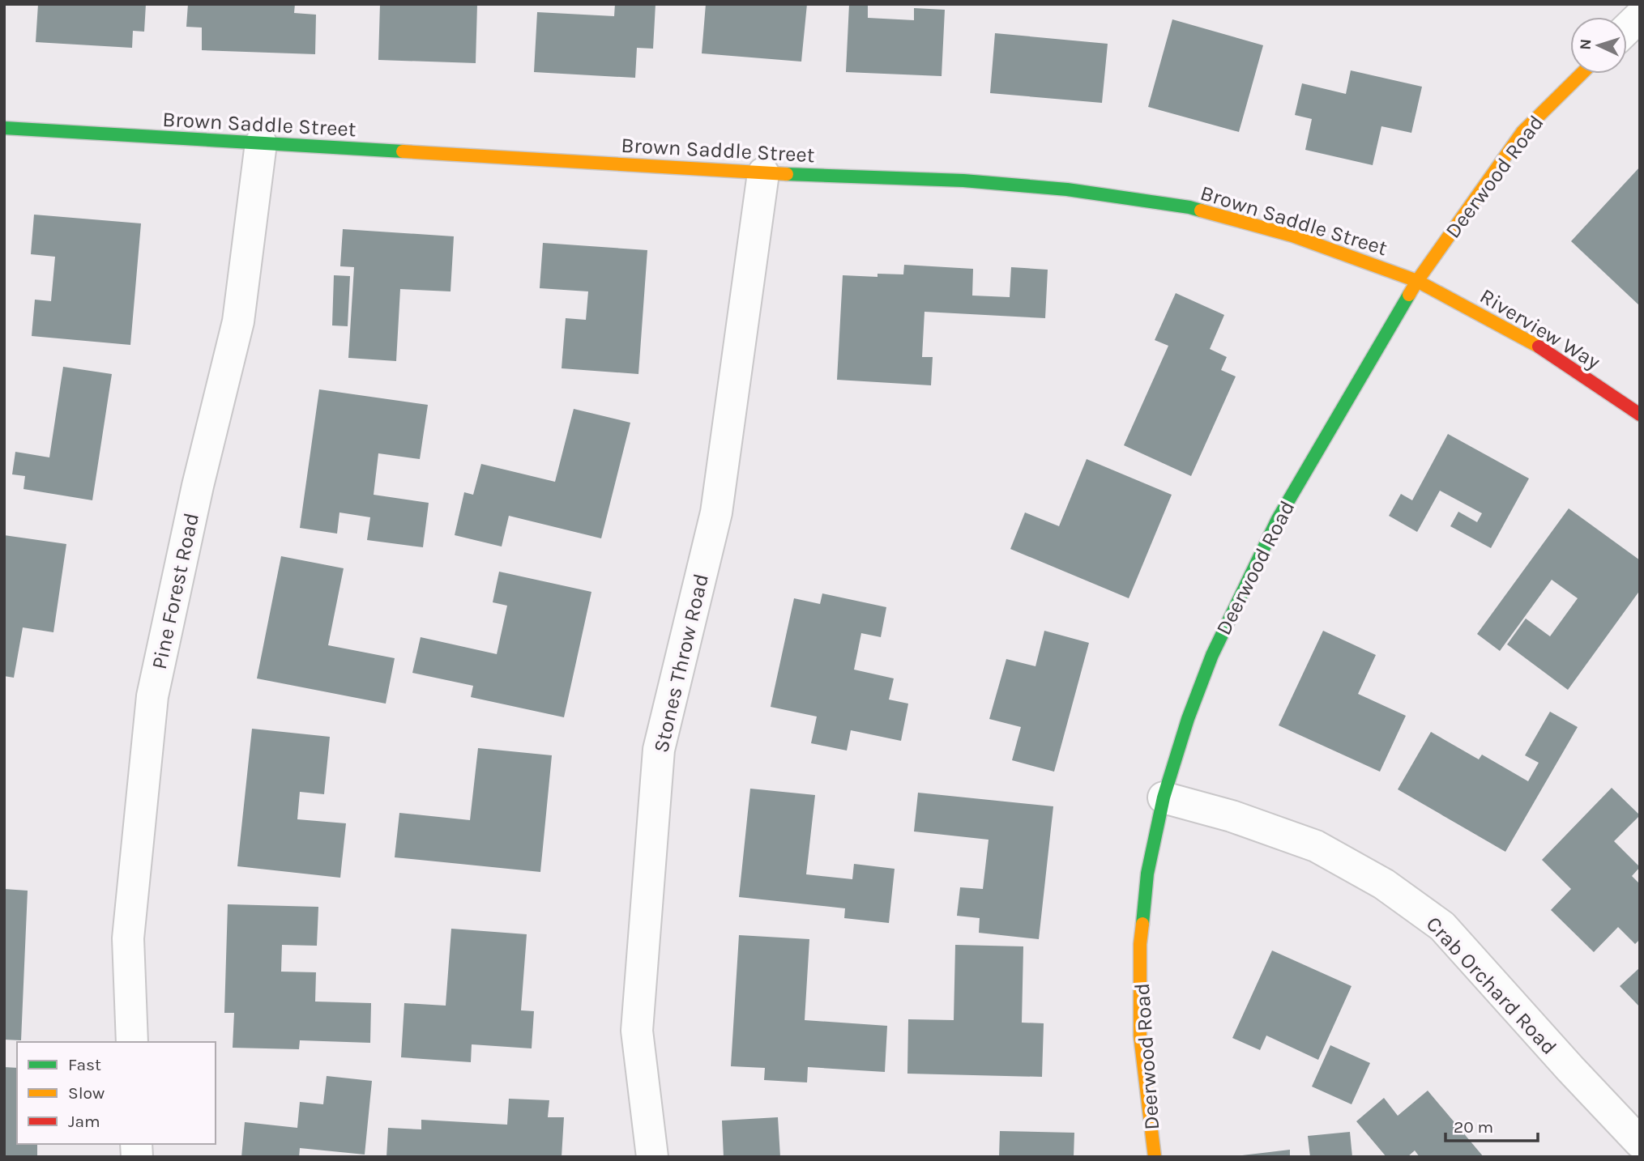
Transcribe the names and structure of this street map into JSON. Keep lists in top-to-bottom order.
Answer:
{
  "streets": {
    "street": [
      "Brown Saddle Street",
      "Deerwood Road",
      "Riverview Way",
      "Pine Forest Road",
      "Stones Throw Road",
      "Crab Orchard Road"
    ]
  },
  "crossings": [
    ["Brown Saddle Street", "Deerwood Road"],
    ["Brown Saddle Street", "Riverview Way"],
    ["Brown Saddle Street", "Pine Forest Road"],
    ["Brown Saddle Street", "Stones Throw Road"],
    ["Deerwood Road", "Riverview Way"],
    ["Deerwood Road", "Crab Orchard Road"]
  ],
  "legend": ["Fast", "Slow", "Jam"],
  "scale_bar": "20 m",
  "north": "left"
}
